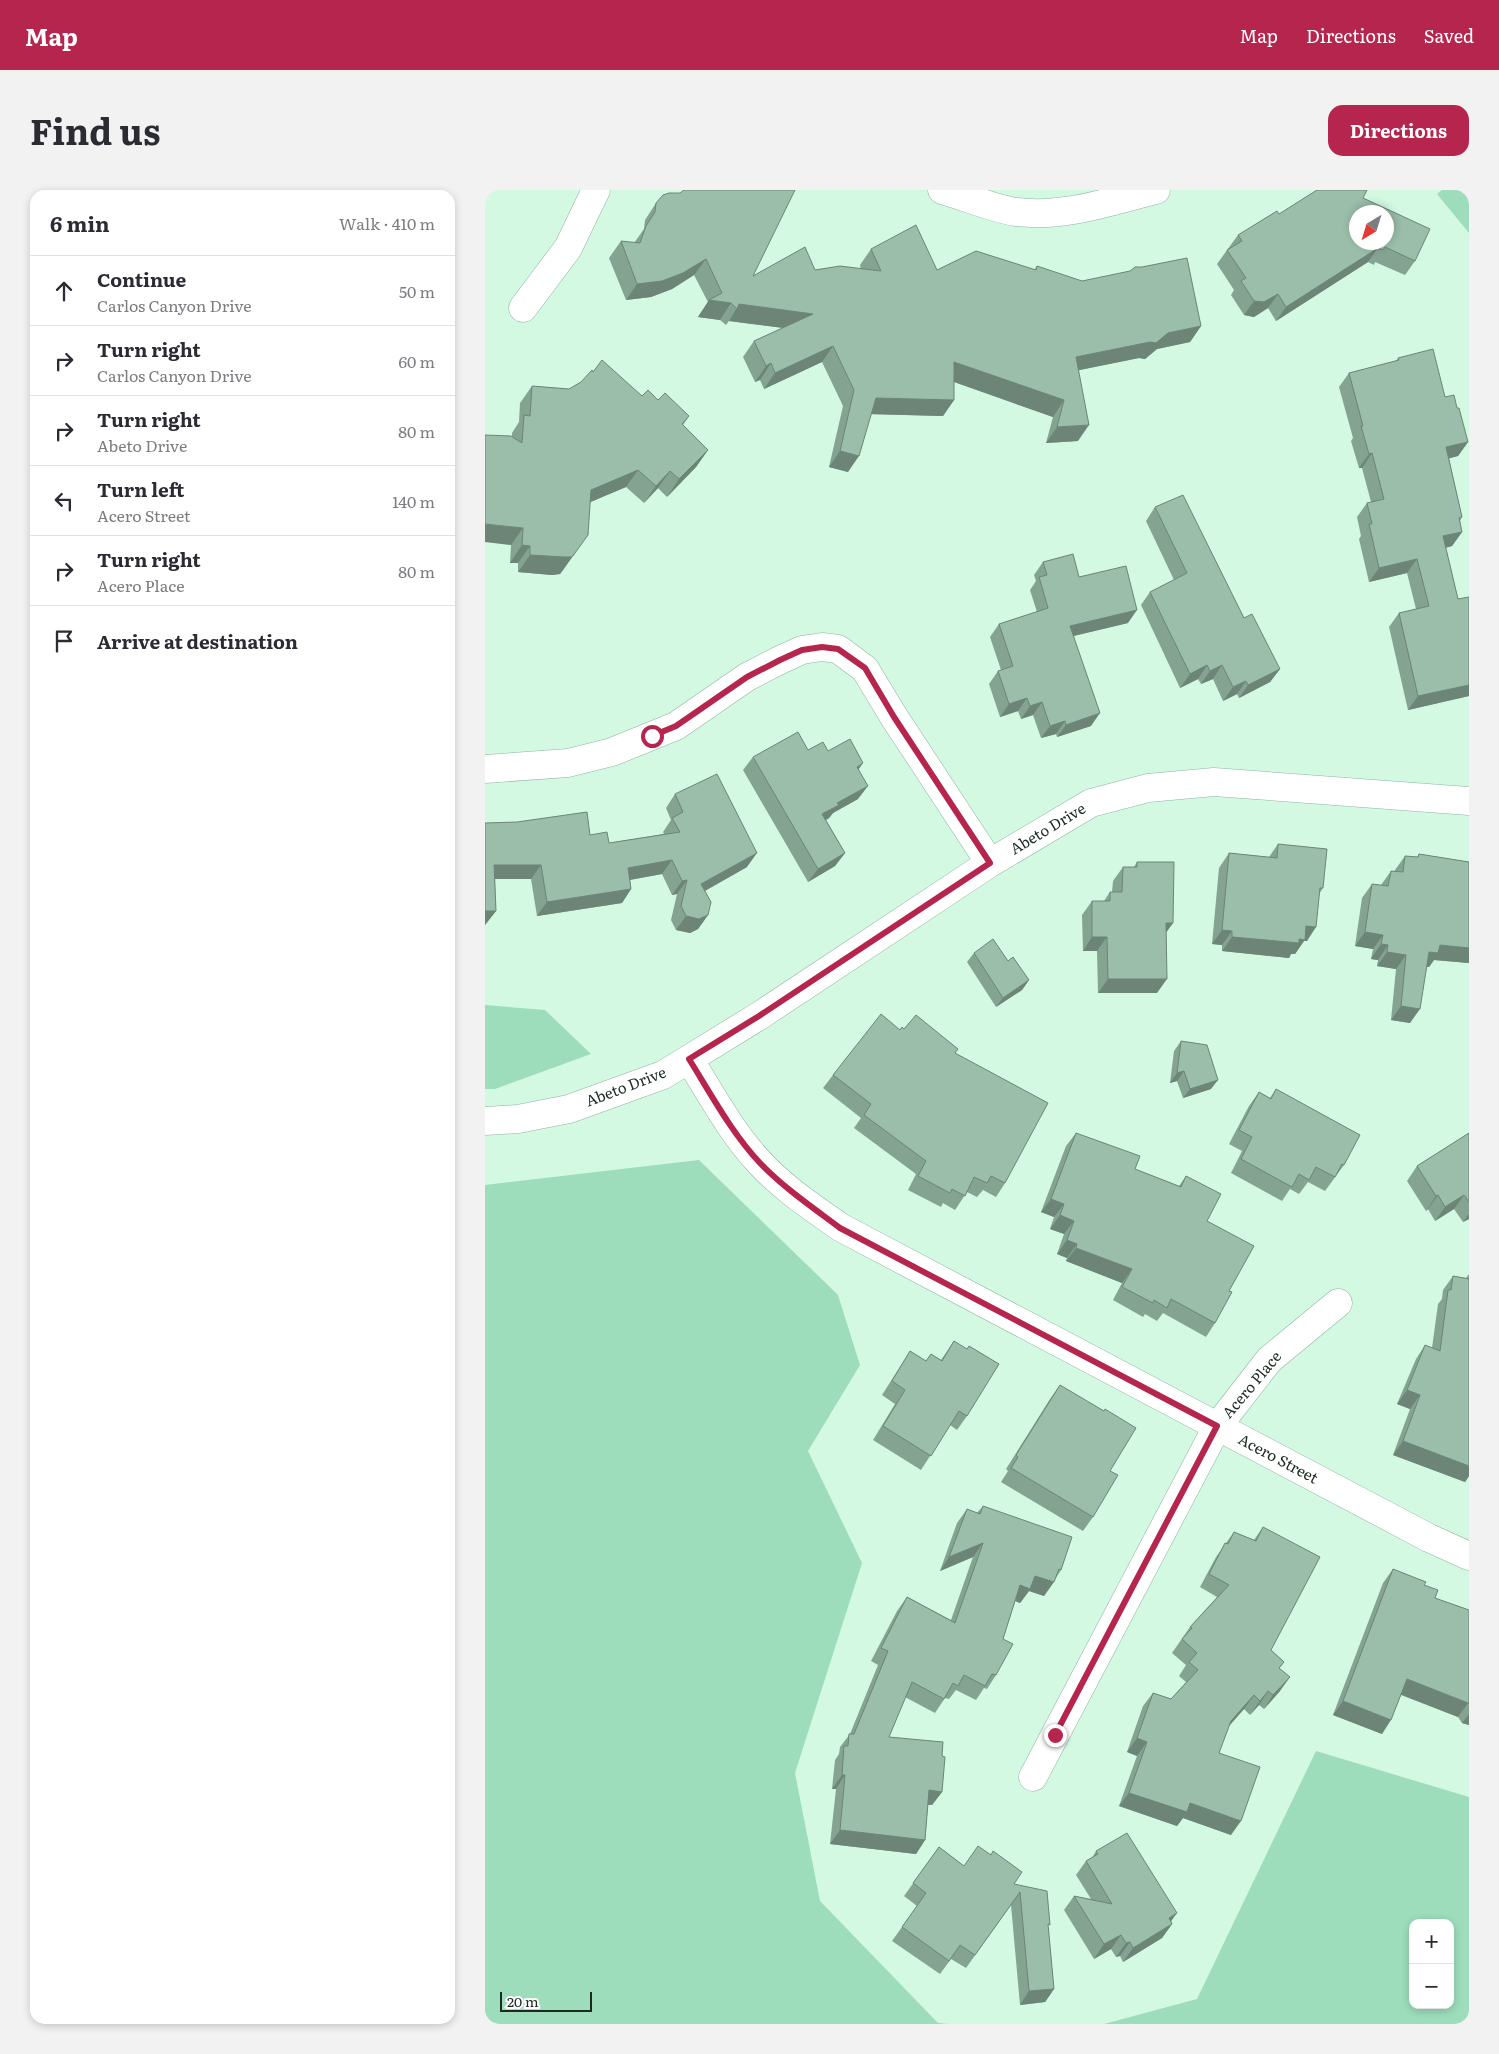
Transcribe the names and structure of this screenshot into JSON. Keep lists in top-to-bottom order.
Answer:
{
  "streets": {
    "street": ["Abeto Drive", "Acero Place", "Acero Street"]
  },
  "crossings": [
    ["Abeto Drive", "Acero Street"],
    ["Acero Place", "Acero Street"]
  ],
  "scale_bar": "20 m",
  "north": "bottom left",
  "page": {
    "header": "Map",
    "nav": ["Map", "Directions", "Saved"],
    "title": "Find us",
    "buttons": "Directions",
    "heading": ["6 min", "Walk · 410 m"],
    "list": [
      ["Continue", "Carlos Canyon Drive", "50 m"],
      ["Turn right", "Carlos Canyon Drive", "60 m"],
      ["Turn right", "Abeto Drive", "80 m"],
      ["Turn left", "Acero Street", "140 m"],
      ["Turn right", "Acero Place", "80 m"],
      "Arrive at destination"
    ],
    "map_buttons": ["+", "−"],
    "scale": "20 m"
  }
}
